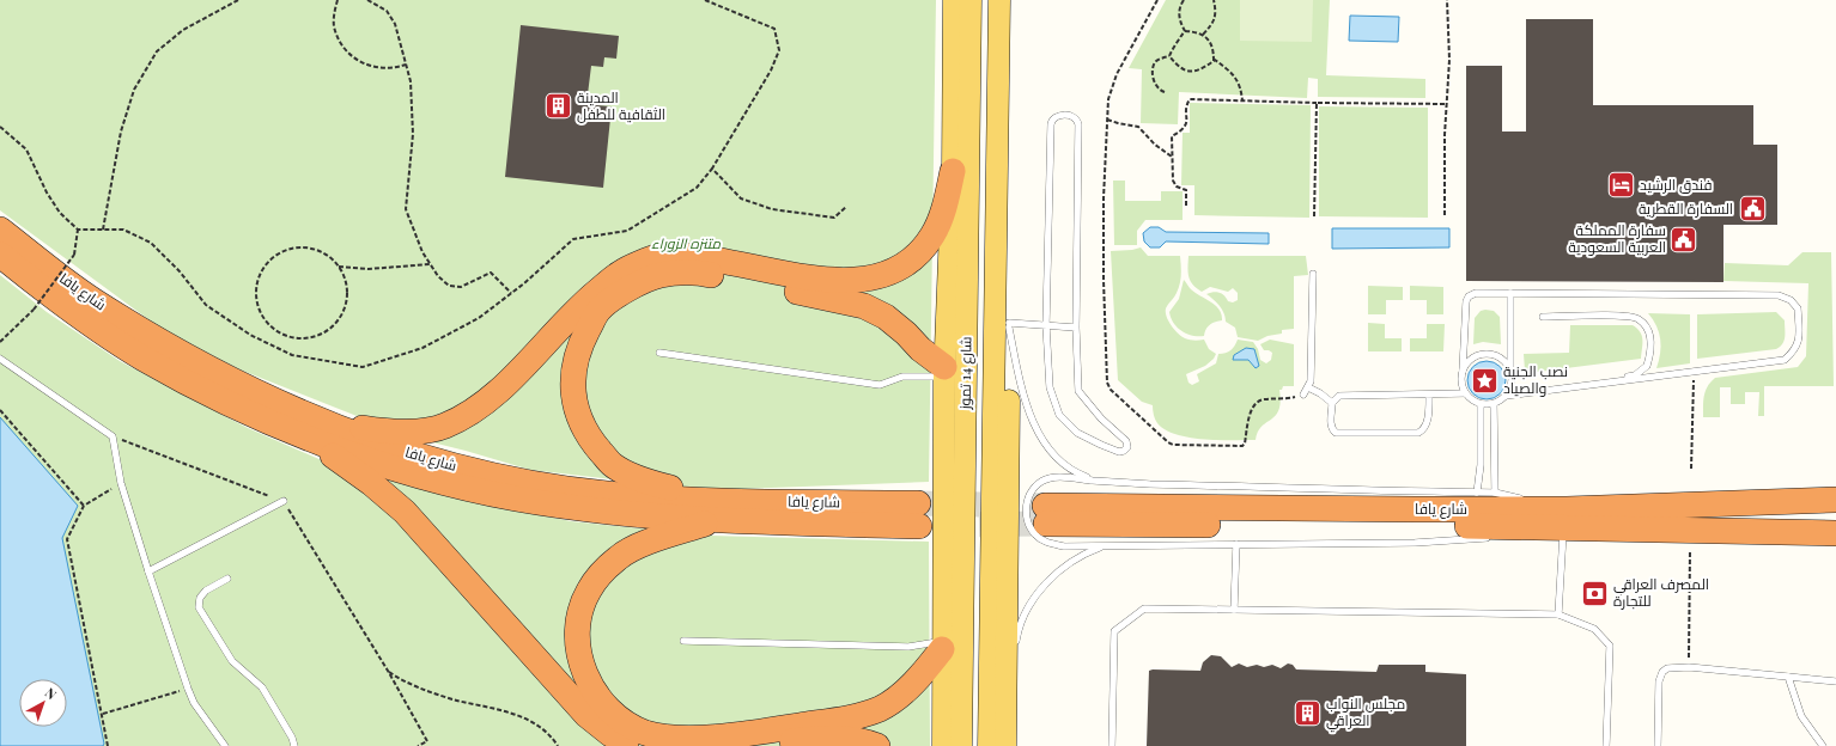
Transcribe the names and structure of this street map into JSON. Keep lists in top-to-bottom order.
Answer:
{
  "streets": {
    "highway": ["شارع يافا"],
    "main road": ["شارع 14 تموز"]
  },
  "parks": ["متنزه الزوراء"],
  "places": {
    "building": ["المدينة الثقافية للطفل", "مجلس النواب العراقي"],
    "hotel": ["فندق الرشيد"],
    "public building": ["السفارة القطرية", "سفارة المملكة العربية السعودية"],
    "place": ["نصب الجنية والصياد"],
    "bank": ["المصرف العراقي للتجارة"]
  },
  "north": "top right"
}
